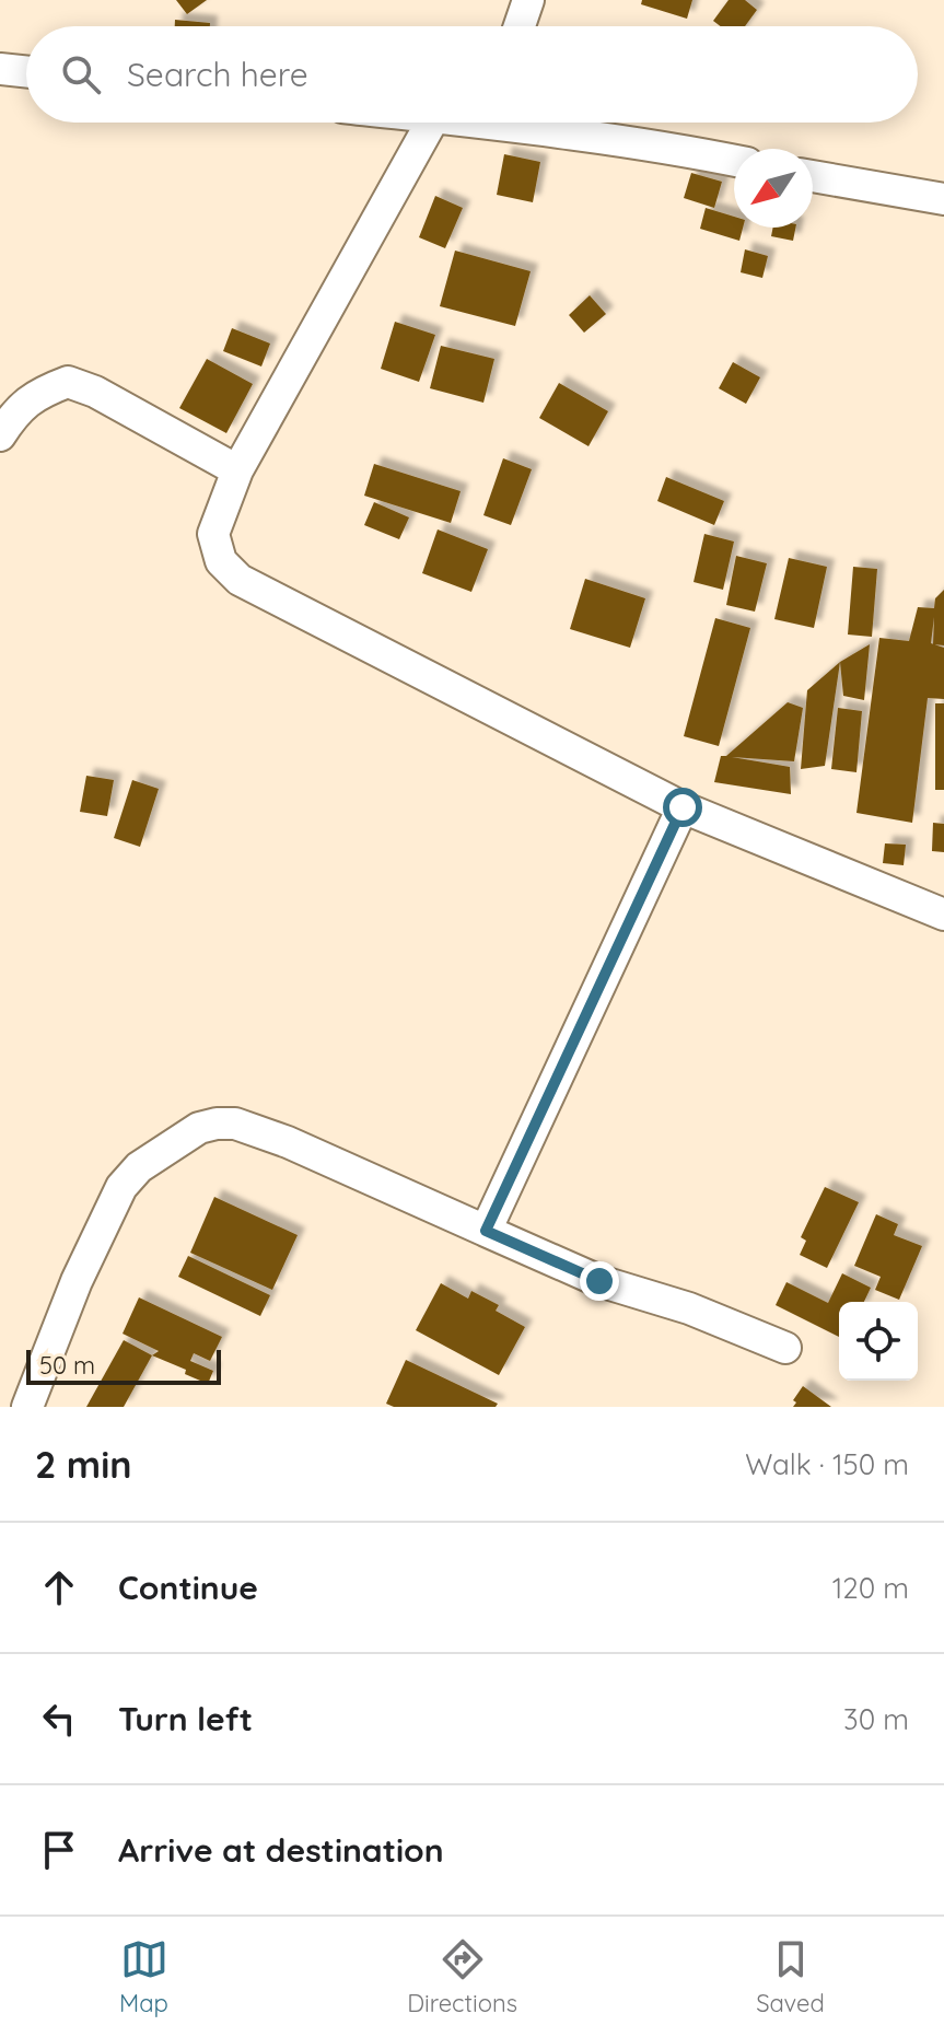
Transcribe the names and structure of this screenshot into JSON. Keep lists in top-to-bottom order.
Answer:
{
  "scale_bar": "50 m",
  "north": "bottom left",
  "page": {
    "search": "Search here",
    "scale": "50 m",
    "heading": ["2 min", "Walk · 150 m"],
    "list": [
      ["Continue", "120 m"],
      ["Turn left", "30 m"],
      "Arrive at destination"
    ],
    "nav": ["Map", "Directions", "Saved"]
  }
}
